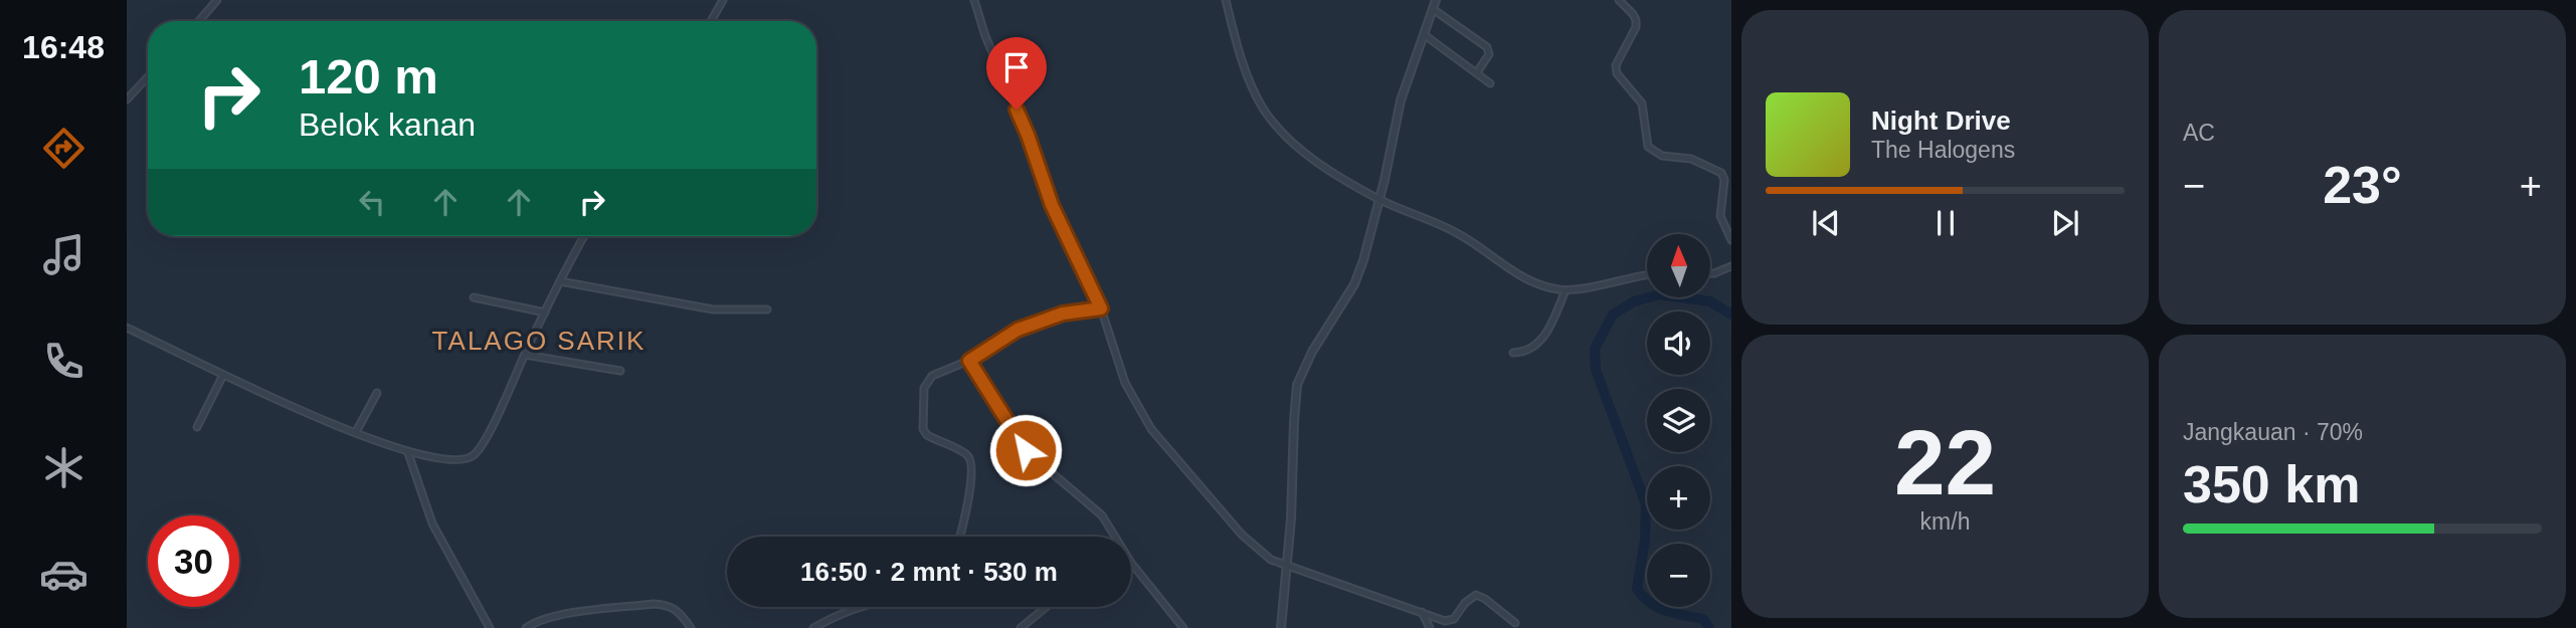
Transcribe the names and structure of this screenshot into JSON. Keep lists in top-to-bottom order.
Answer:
{
  "districts": ["TALAGO SARIK"],
  "north": "top",
  "page": {
    "tabs": "16:48",
    "tile": [
      "AC",
      ["22", "km/h"],
      ["Jangkauan · 70%", "350 km"]
    ],
    "turn": ["120 m", "Belok kanan"],
    "song": ["Night Drive", "The Halogens"],
    "heat": ["−", "23°", "+"],
    "map_buttons": ["+", "−"],
    "limit": "30",
    "trip": "16:50 · 2 mnt · 530 m"
  }
}
